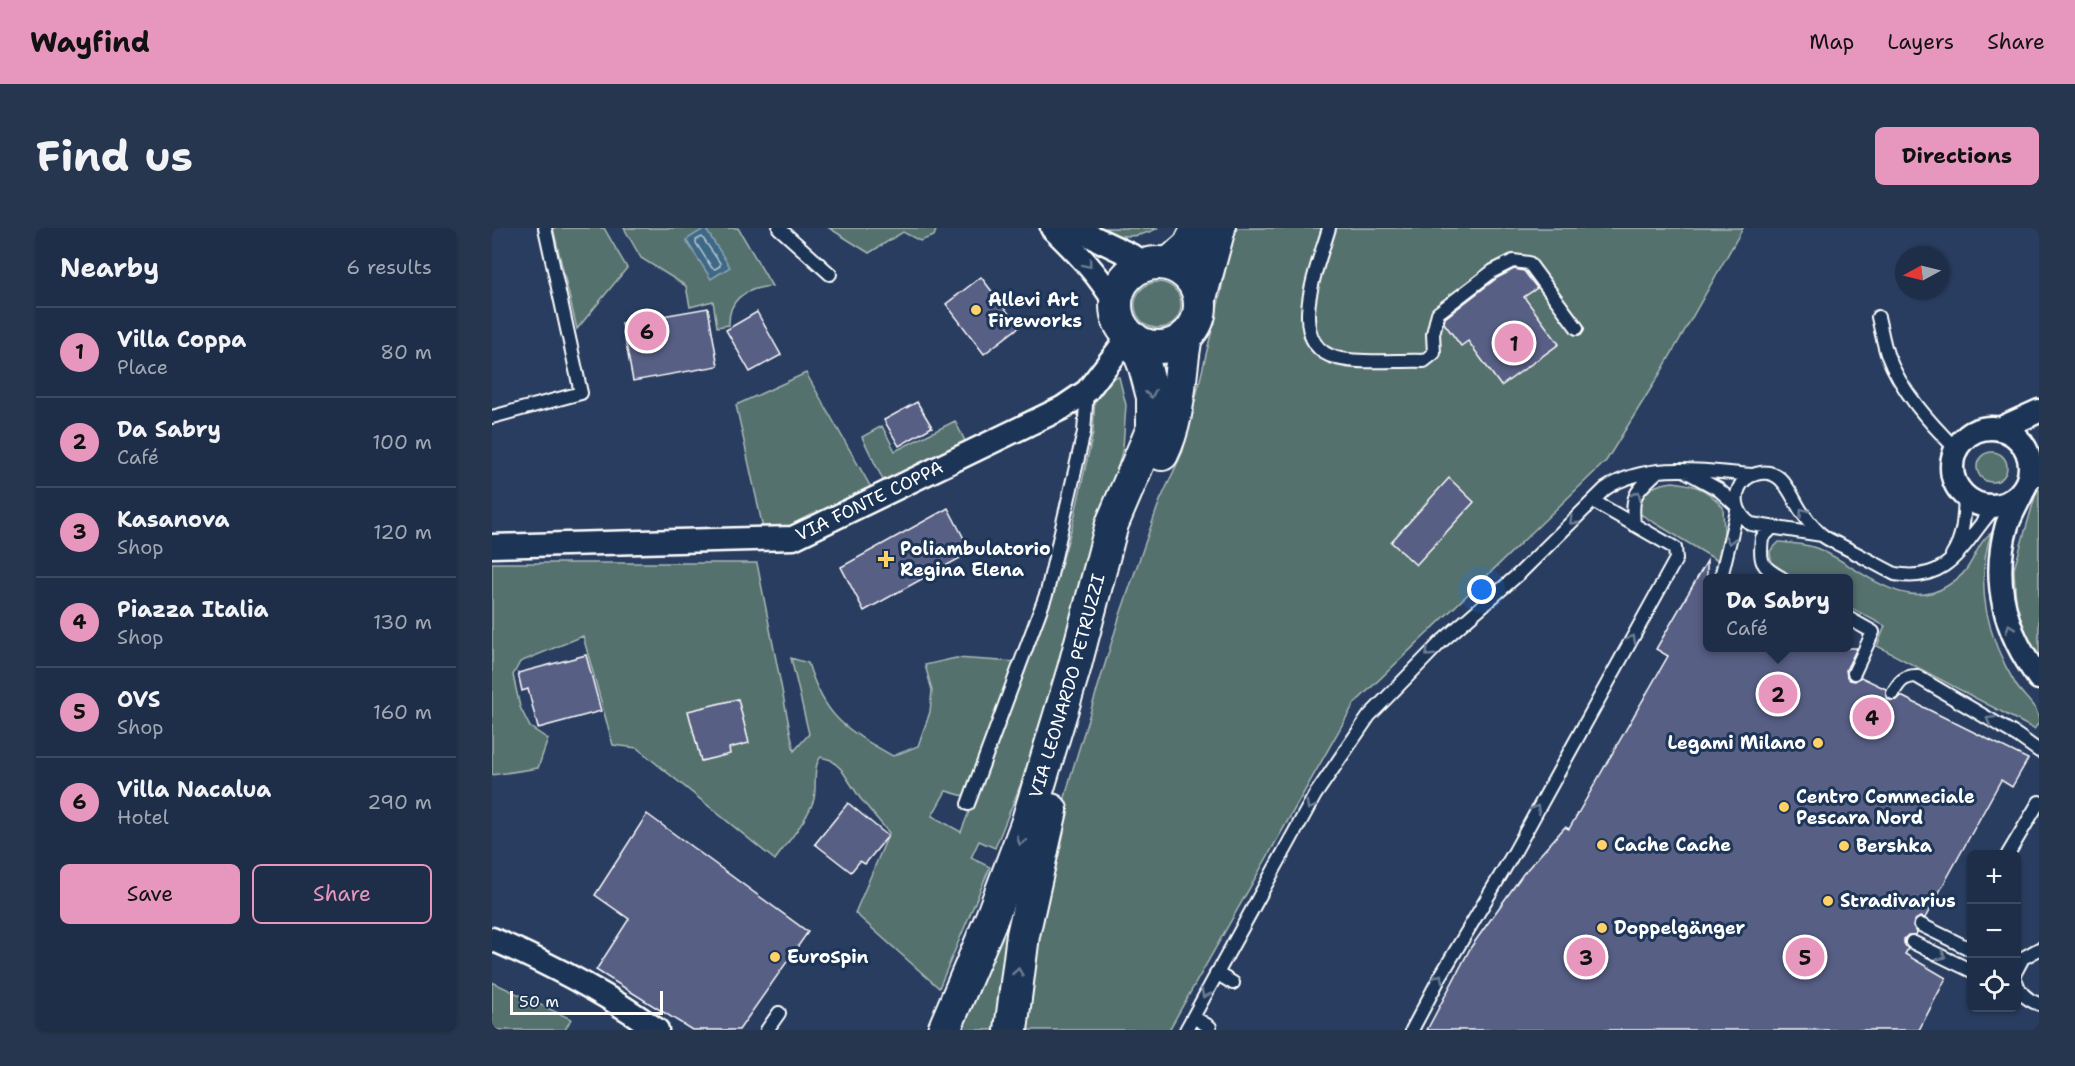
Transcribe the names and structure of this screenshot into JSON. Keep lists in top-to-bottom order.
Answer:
{
  "streets": {
    "main road": ["VIA LEONARDO PETRUZZI"],
    "street": ["VIA FONTE COPPA"]
  },
  "crossings": [
    ["VIA FONTE COPPA", "VIA LEONARDO PETRUZZI"]
  ],
  "places": {
    "other": [
      "Allevi Art Fireworks",
      "Legami Milano",
      "Centro Commeciale Pescara Nord",
      "Cache Cache",
      "Bershka",
      "Stradivarius",
      "Doppelgänger",
      "EuroSpin"
    ],
    "health": ["Poliambulatorio Regina Elena"]
  },
  "scale_bar": "50 m",
  "north": "left",
  "page": {
    "header": "Wayfind",
    "nav": ["Map", "Layers", "Share"],
    "buttons": [
      "Directions",
      ["Save", "Share"]
    ],
    "title": "Find us",
    "heading": ["Nearby", "6 results"],
    "list": [
      {
        "mark": "1",
        "name": "Villa Coppa",
        "note": "Place",
        "value": "80 m"
      },
      {
        "mark": "2",
        "name": "Da Sabry",
        "note": "Café",
        "value": "100 m"
      },
      {
        "mark": "3",
        "name": "Kasanova",
        "note": "Shop",
        "value": "120 m"
      },
      {
        "mark": "4",
        "name": "Piazza Italia",
        "note": "Shop",
        "value": "130 m"
      },
      {
        "mark": "5",
        "name": "OVS",
        "note": "Shop",
        "value": "160 m"
      },
      {
        "mark": "6",
        "name": "Villa Nacalua",
        "note": "Hotel",
        "value": "290 m"
      }
    ],
    "pins": [
      "6",
      "1",
      "2",
      "4",
      "3",
      "5"
    ],
    "popup": ["Da Sabry", "Café"],
    "map_buttons": ["+", "−"],
    "scale": "50 m"
  }
}
